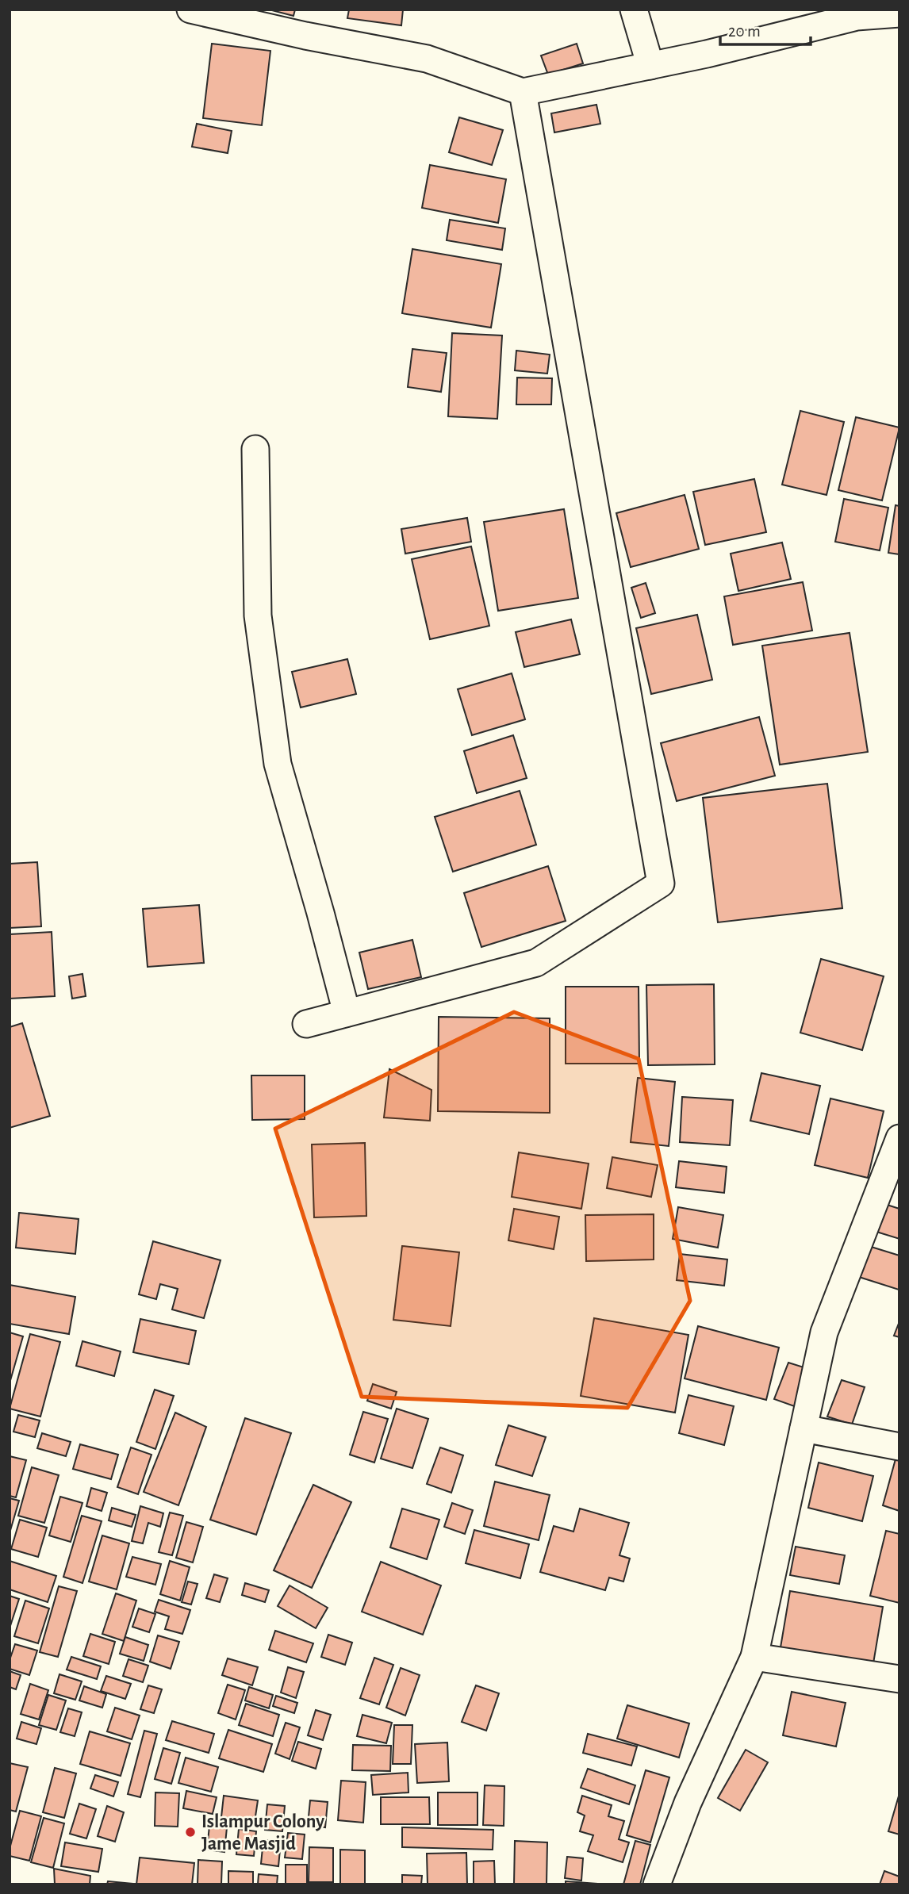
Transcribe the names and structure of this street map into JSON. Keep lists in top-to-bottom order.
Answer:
{
  "places": ["Islampur Colony Jame Masjid"],
  "scale_bar": "20 m"
}
